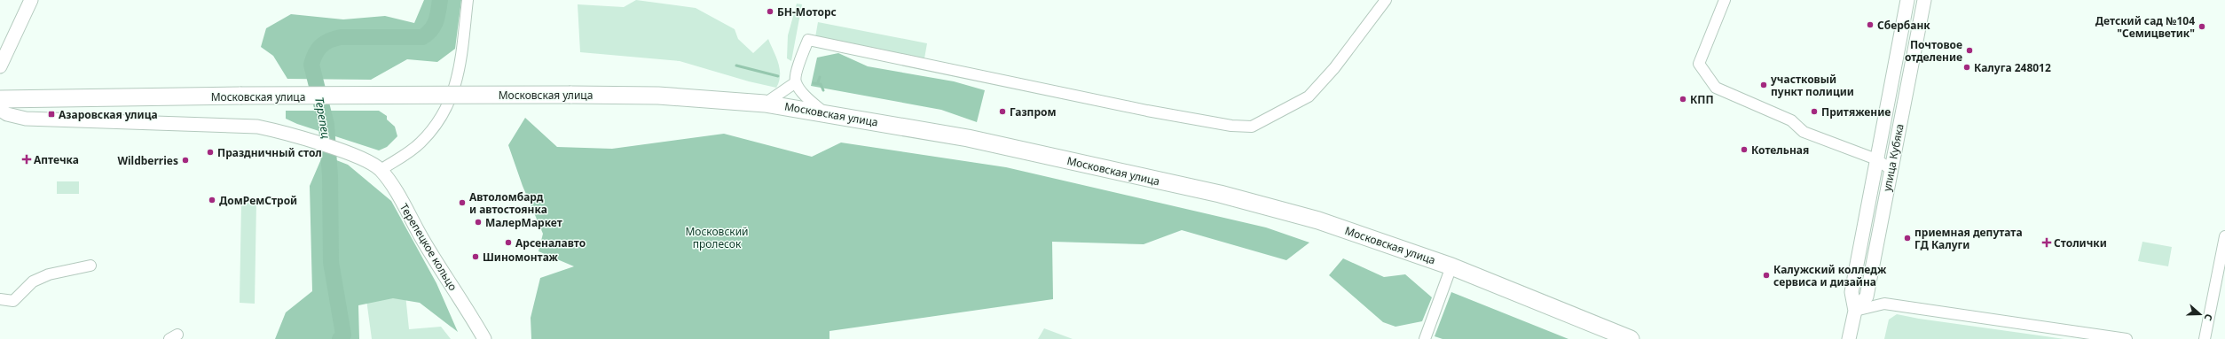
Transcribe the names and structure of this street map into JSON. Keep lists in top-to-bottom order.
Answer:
{
  "streets": {
    "main road": ["Московская улица"],
    "street": ["улица Кубяка", "Терепецкое кольцо"]
  },
  "water": ["Терепец"],
  "parks": ["Московский пролесок"],
  "places": {
    "other": [
      "БН-Моторс",
      "Сбербанк",
      "Детский сад №104 \"Семицветик\"",
      "Почтовое отделение",
      "Калуга 248012",
      "участковый пункт полиции",
      "КПП",
      "Газпром",
      "Притяжение",
      "Котельная",
      "Праздничный стол",
      "Wildberries",
      "ДомРемСтрой",
      "Автоломбард и автостоянка",
      "МалерМаркет",
      "приемная депутата ГД Калуги",
      "Арсеналавто",
      "Шиномонтаж",
      "Калужский колледж сервиса и дизайна"
    ],
    "transit": ["Азаровская улица"],
    "health": ["Аптечка", "Столички"]
  },
  "north": "right"
}
